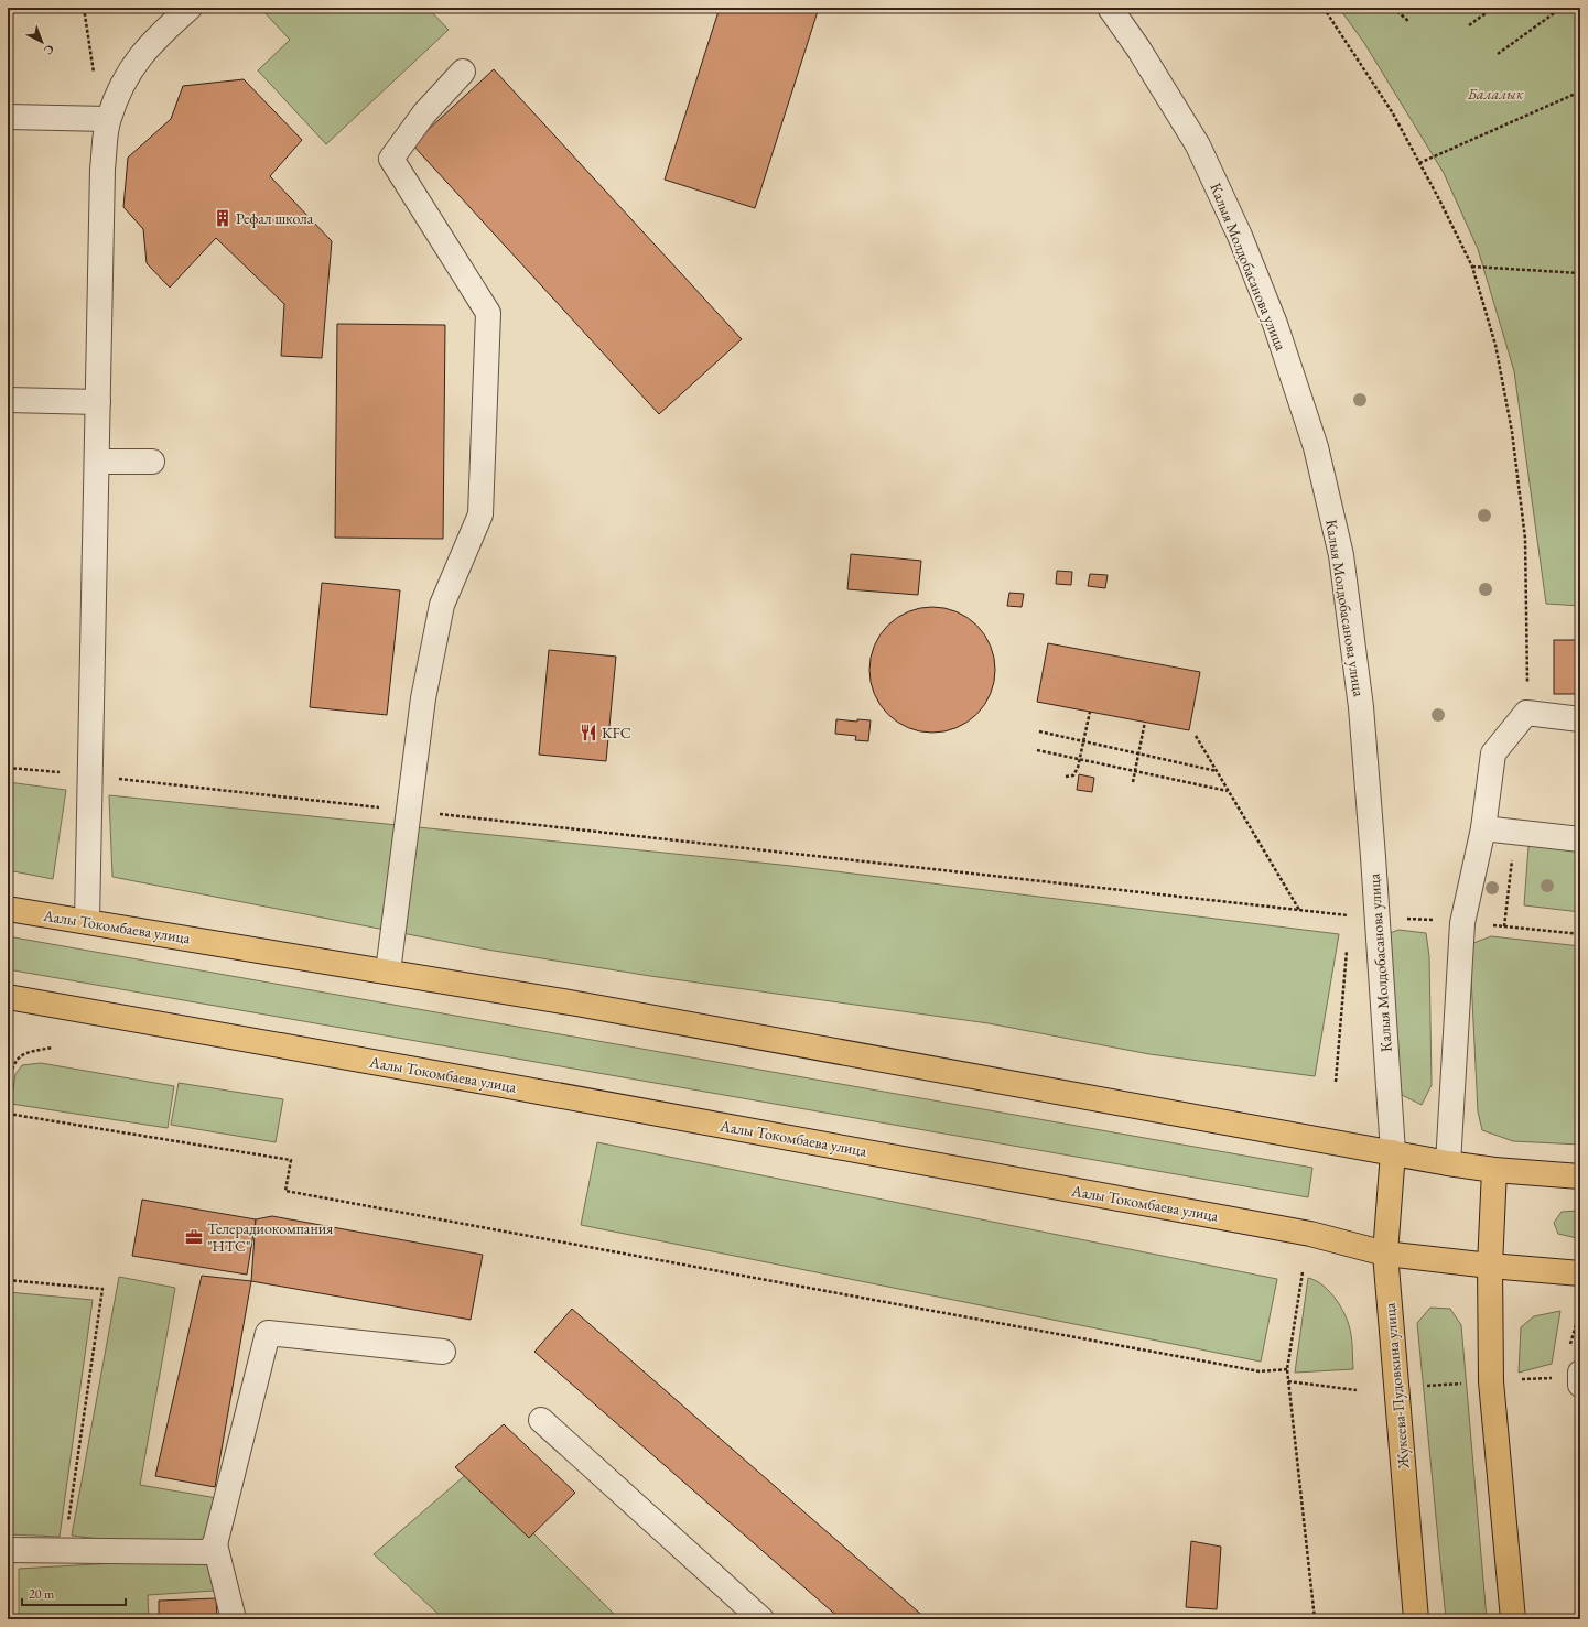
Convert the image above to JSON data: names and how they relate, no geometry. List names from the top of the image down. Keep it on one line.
{"streets":{"main road":["Аалы Токомбаева улица","Жукеева-Пудовкина улица"],"street":["Калыя Молдобасанова улица"]},"crossings":[["Калыя Молдобасанова улица","Аалы Токомбаева улица"],["Калыя Молдобасанова улица","Жукеева-Пудовкина улица"],["Аалы Токомбаева улица","Жукеева-Пудовкина улица"]],"parks":["Балалык"],"places":{"building":["Рефал школа"],"restaurant":["KFC"],"office":["Телерадиокомпания \"НТС\""]},"scale_bar":"20 m","north":"bottom right"}
